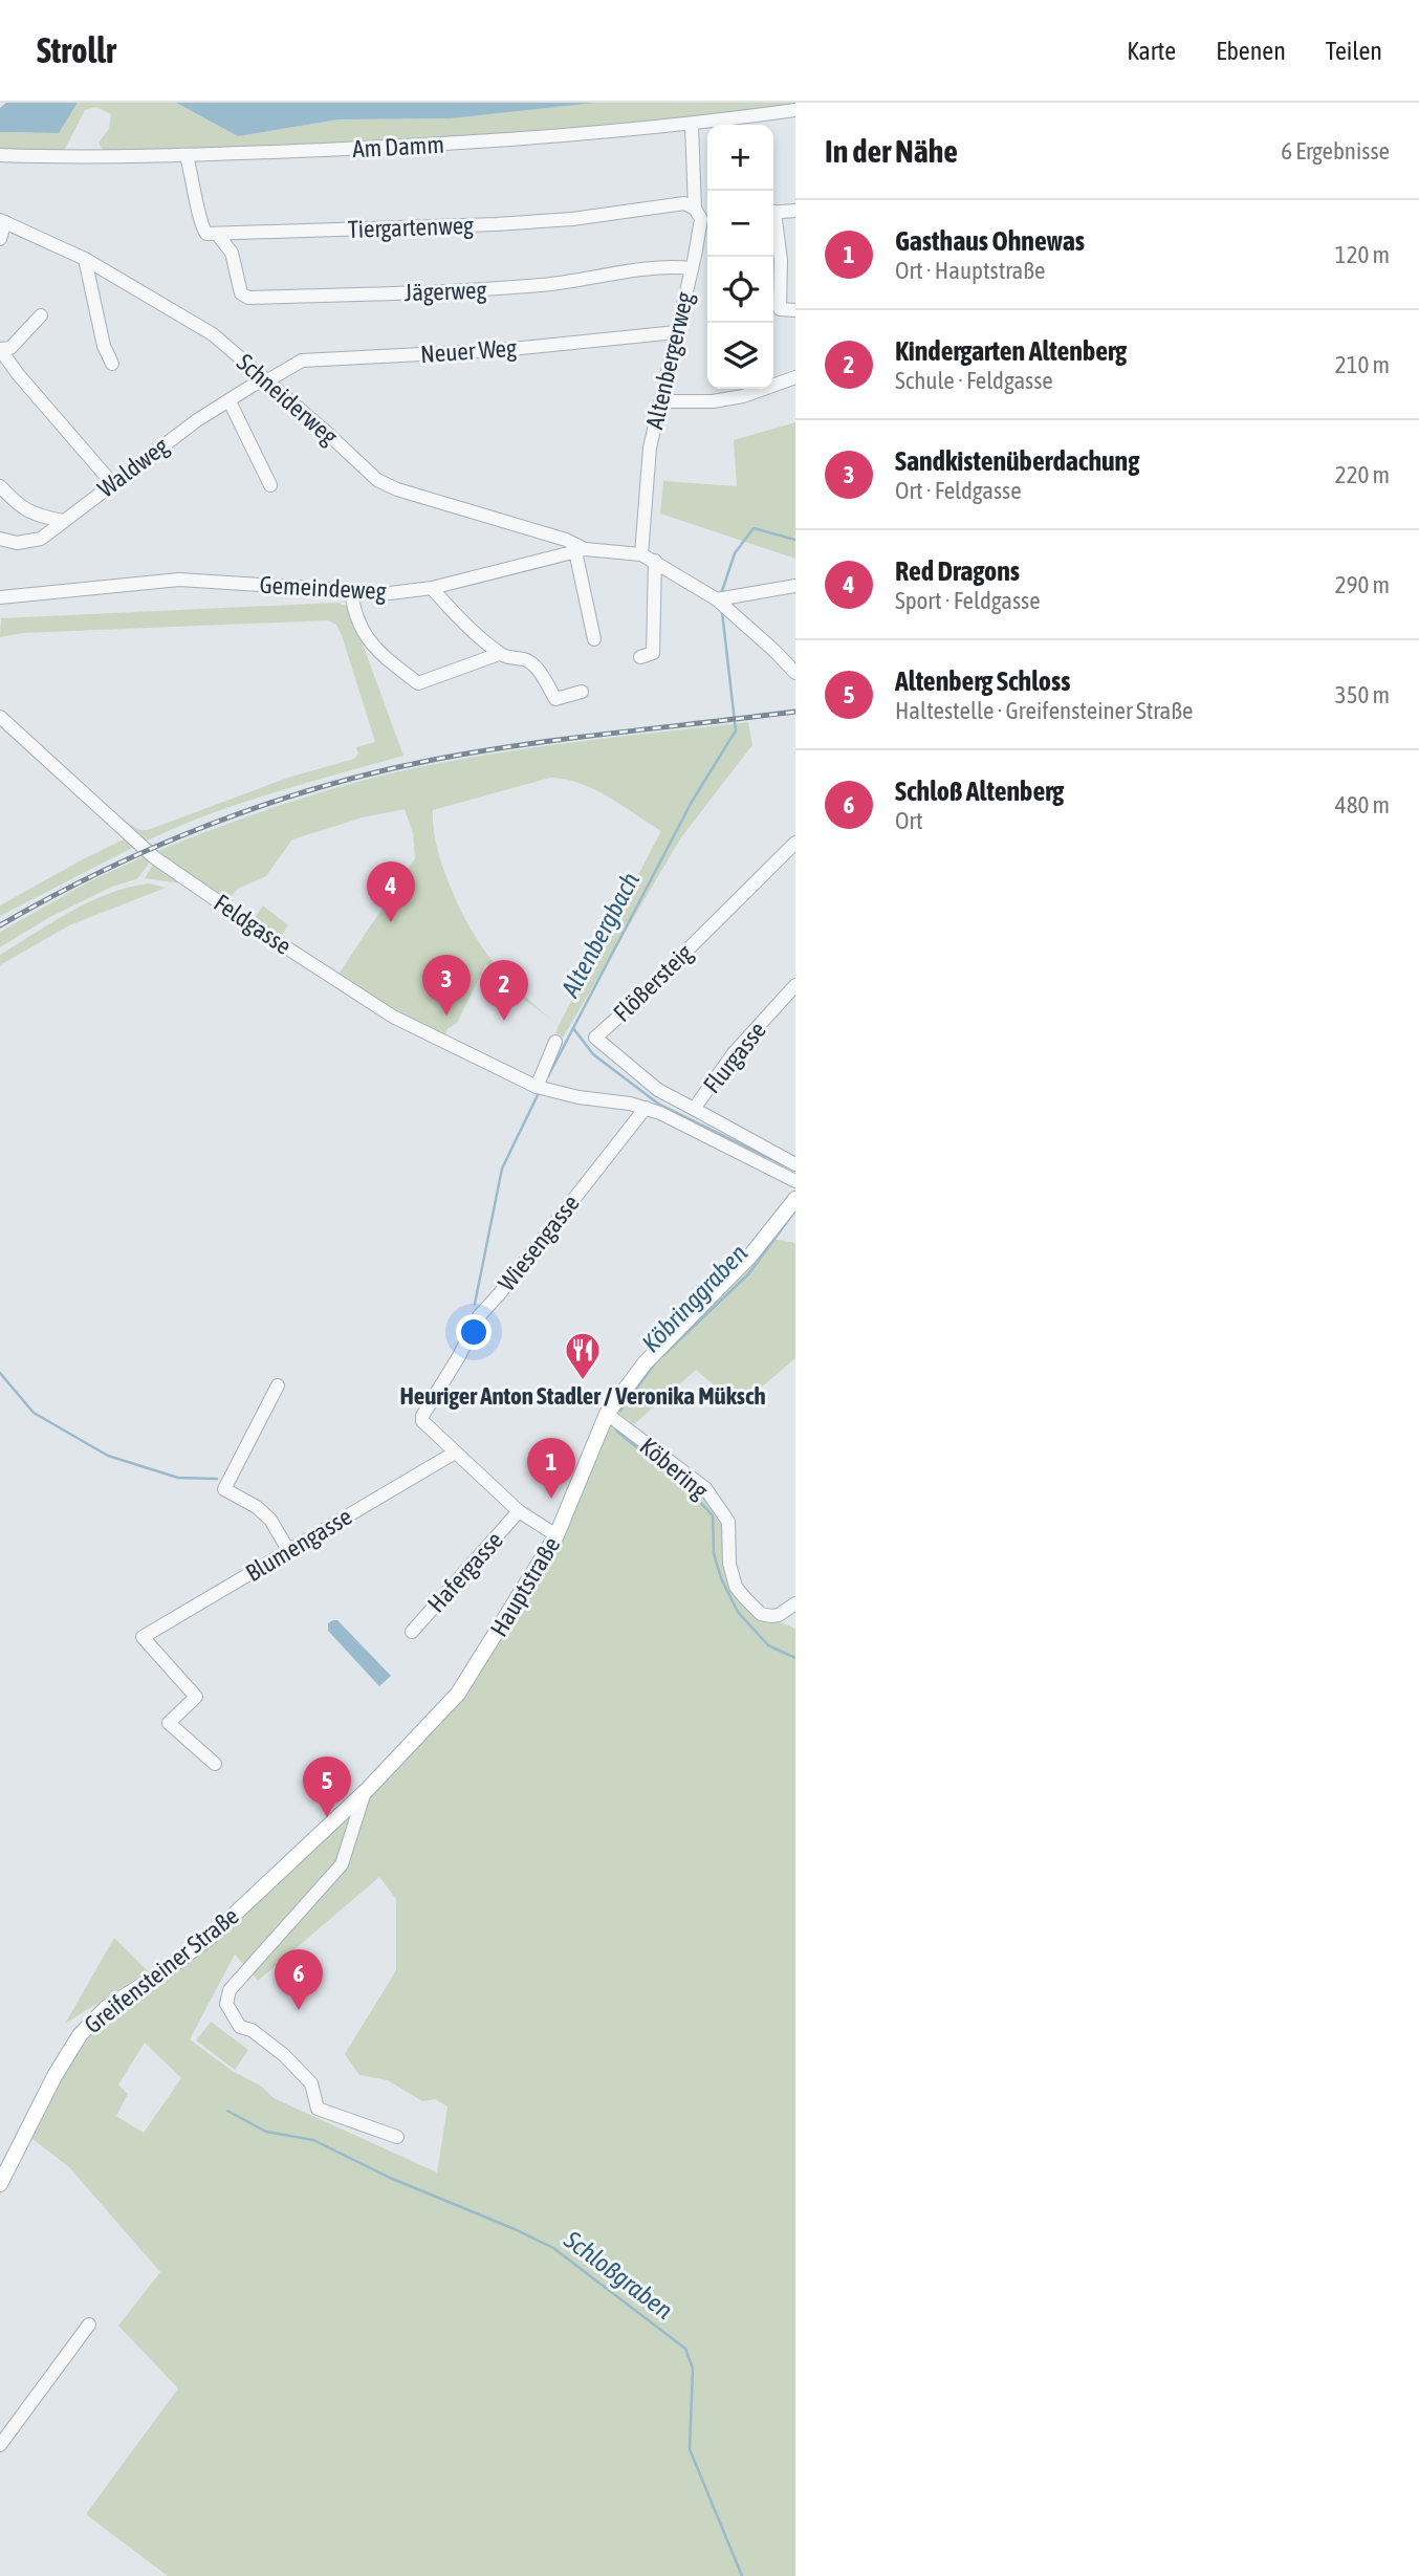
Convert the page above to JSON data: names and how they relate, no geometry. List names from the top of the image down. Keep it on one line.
{"streets":{"main road":["Hauptstraße","Greifensteiner Straße"],"street":["Am Damm","Tiergartenweg","Jägerweg","Neuer Weg","Altenbergerweg","Schneiderweg","Waldweg","Gemeindeweg","Feldgasse","Flößersteig","Flurgasse","Wiesengasse","Köbering","Blumengasse","Hafergasse"]},"crossings":[["Am Damm","Altenbergerweg"],["Tiergartenweg","Jägerweg"],["Tiergartenweg","Altenbergerweg"],["Jägerweg","Altenbergerweg"],["Neuer Weg","Altenbergerweg"],["Neuer Weg","Schneiderweg"],["Neuer Weg","Waldweg"],["Altenbergerweg","Gemeindeweg"],["Schneiderweg","Waldweg"],["Schneiderweg","Gemeindeweg"],["Feldgasse","Wiesengasse"],["Flößersteig","Flurgasse"],["Wiesengasse","Blumengasse"],["Wiesengasse","Hafergasse"],["Wiesengasse","Hauptstraße"],["Köbering","Hauptstraße"],["Hauptstraße","Greifensteiner Straße"]],"water":["Altenbergbach","Köbringgraben","Schloßgraben"],"places":{"restaurant":["Heuriger Anton Stadler / Veronika Müksch"]},"page":{"header":"Strollr","nav":["Karte","Ebenen","Teilen"],"heading":["In der Nähe","6 Ergebnisse"],"map_buttons":["+","−"],"list":[{"mark":"1","name":"Gasthaus Ohnewas","note":"Ort · Hauptstraße","value":"120 m"},{"mark":"2","name":"Kindergarten Altenberg","note":"Schule · Feldgasse","value":"210 m"},{"mark":"3","name":"Sandkistenüberdachung","note":"Ort · Feldgasse","value":"220 m"},{"mark":"4","name":"Red Dragons","note":"Sport · Feldgasse","value":"290 m"},{"mark":"5","name":"Altenberg Schloss","note":"Haltestelle · Greifensteiner Straße","value":"350 m"},{"mark":"6","name":"Schloß Altenberg","note":"Ort","value":"480 m"}],"pins":["4","3","2","1","5","6"]}}
